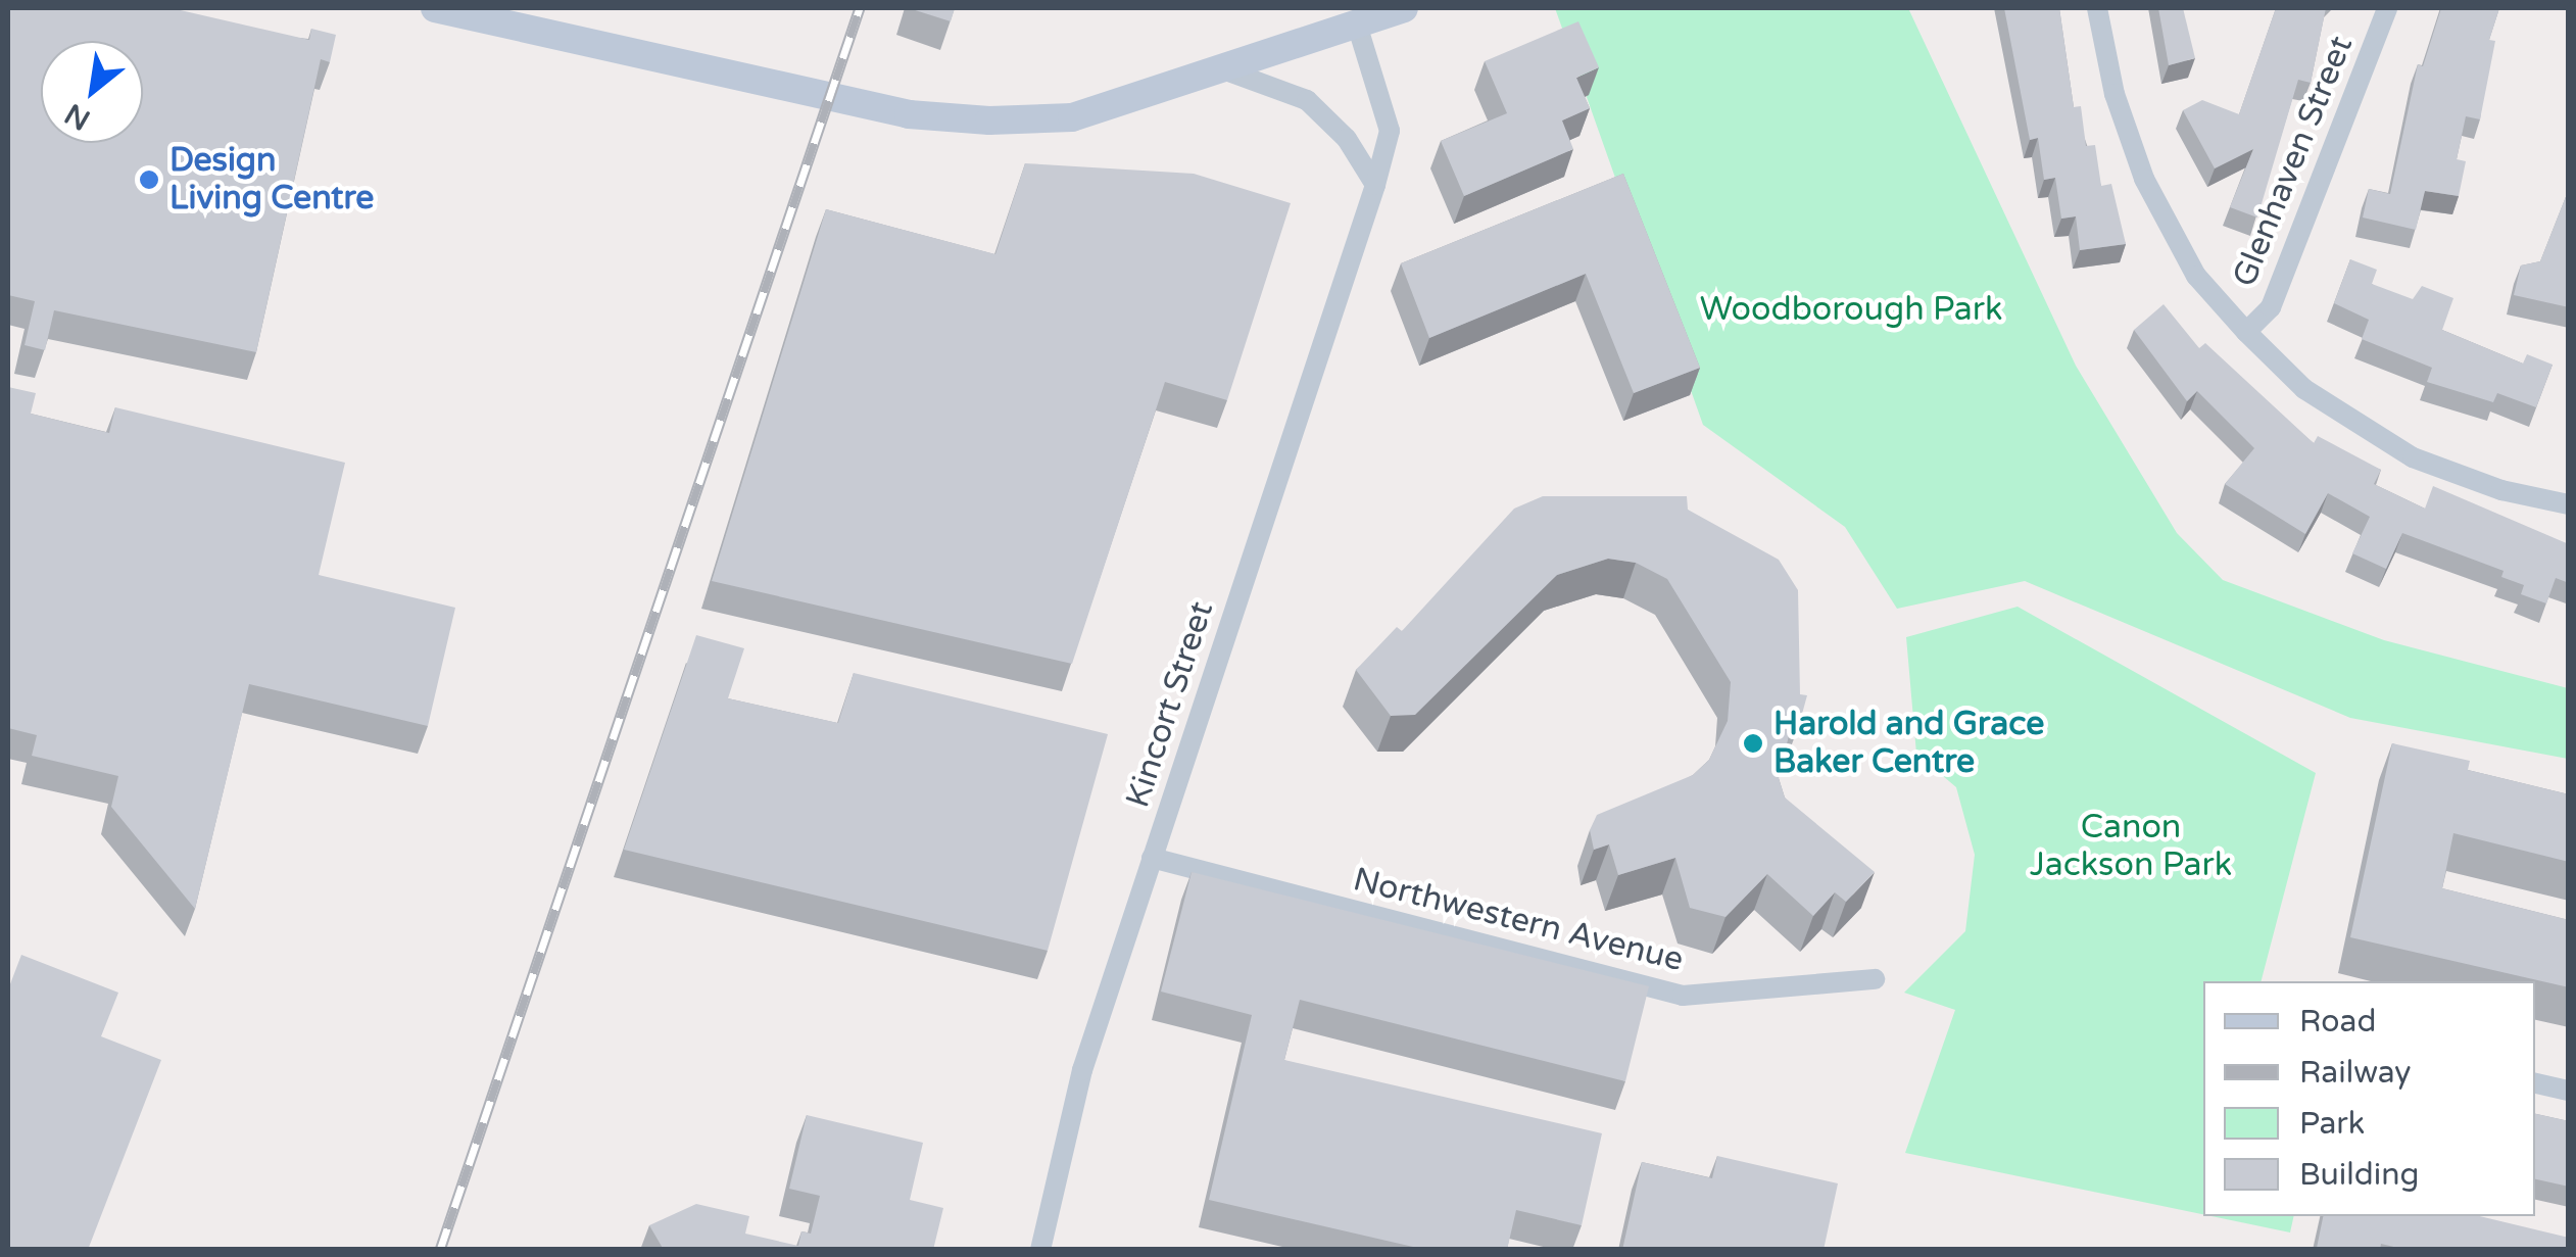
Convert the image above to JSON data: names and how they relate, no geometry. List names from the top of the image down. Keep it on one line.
{"streets":{"street":["Glenhaven Street","Kincort Street","Northwestern Avenue"]},"crossings":[["Kincort Street","Northwestern Avenue"]],"parks":["Woodborough Park","Canon Jackson Park"],"places":["Design Living Centre","Harold and Grace Baker Centre"],"legend":["Road","Railway","Park","Building"],"north":"bottom left"}
